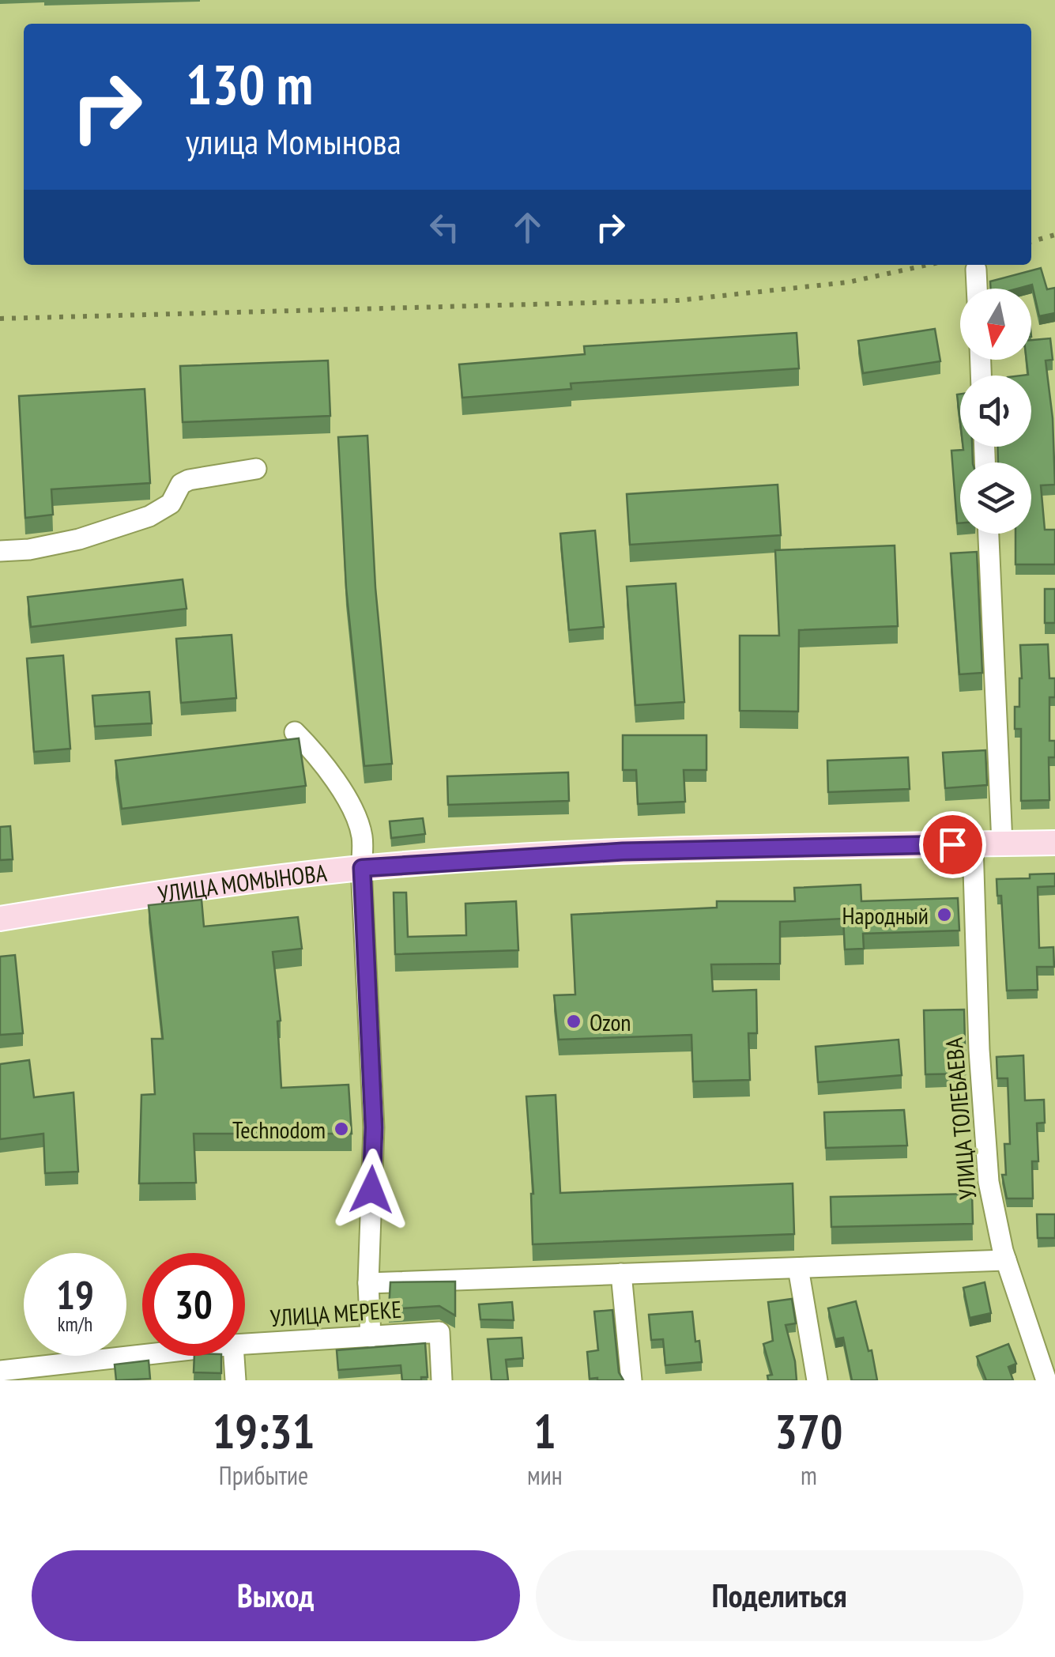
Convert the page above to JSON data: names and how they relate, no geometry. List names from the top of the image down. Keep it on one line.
{"streets":{"main road":["УЛИЦА МОМЫНОВА"],"street":["УЛИЦА ТОЛЕБАЕВА","УЛИЦА МЕРЕКЕ"]},"crossings":[["УЛИЦА МОМЫНОВА","УЛИЦА ТОЛЕБАЕВА"]],"places":["Народный","Ozon","Technodom"],"north":"bottom","page":{"turn":["130 m","улица Момынова"],"speed":"19 km/h","limit":"30","eta":["19:31","Прибытие","1","мин","370","m"],"buttons":["Выход","Поделиться"]}}
